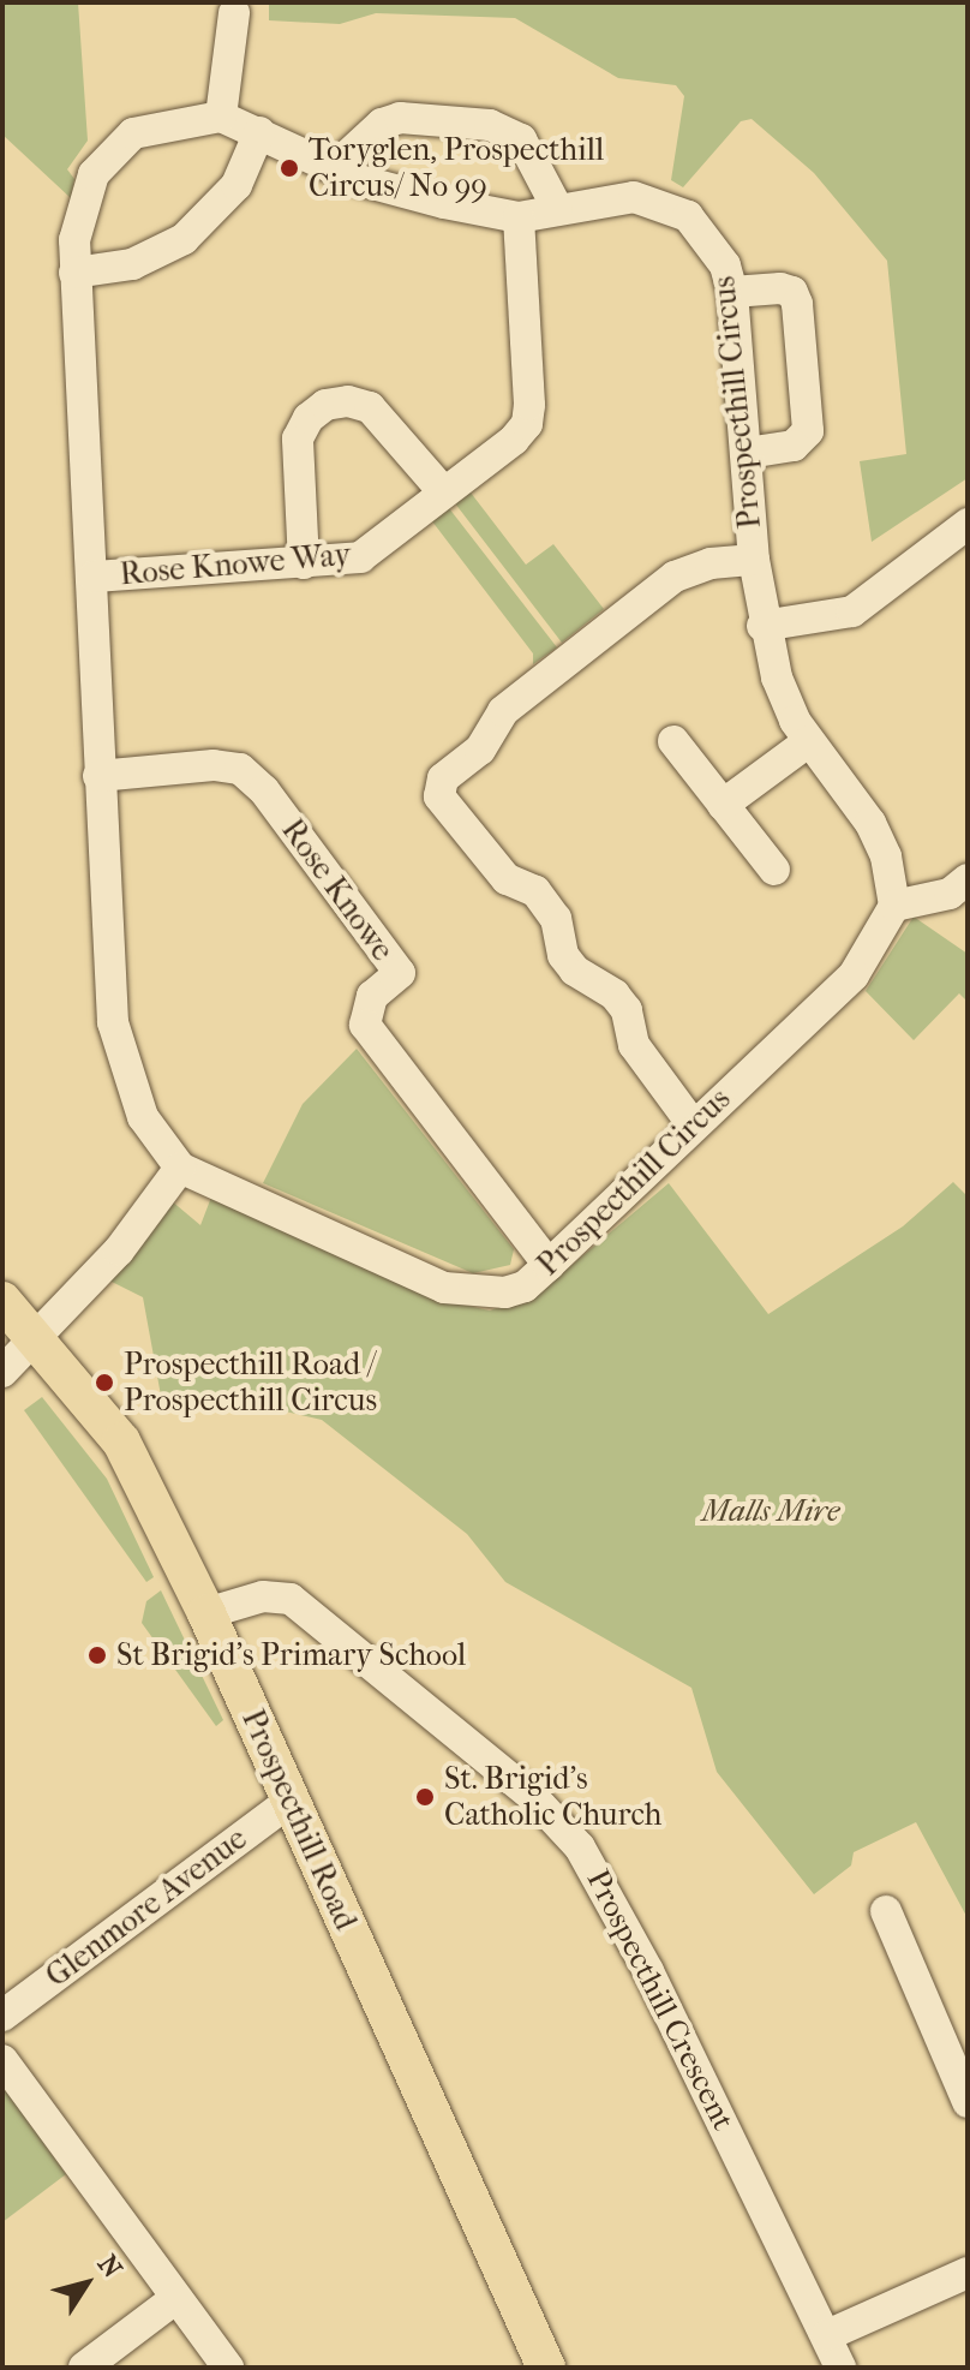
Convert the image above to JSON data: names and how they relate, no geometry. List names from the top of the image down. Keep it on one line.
{"streets":{"main road":["Prospecthill Road"],"street":["Prospecthill Circus","Rose Knowe Way","Rose Knowe","Glenmore Avenue","Prospecthill Crescent"]},"crossings":[["Prospecthill Circus","Rose Knowe Way"],["Prospecthill Circus","Rose Knowe"],["Prospecthill Road","Glenmore Avenue"],["Prospecthill Road","Prospecthill Crescent"]],"parks":["Malls Mire"],"places":["Toryglen, Prospecthill Circus/ No 99","Prospecthill Road / Prospecthill Circus","St Brigid's Primary School","St. Brigid's Catholic Church"],"north":"top right"}
